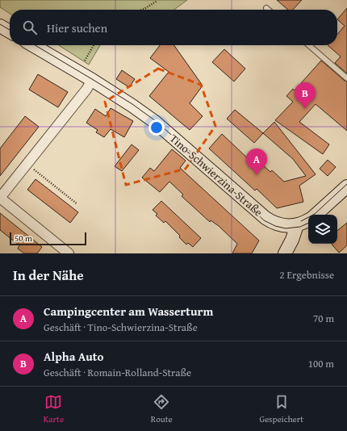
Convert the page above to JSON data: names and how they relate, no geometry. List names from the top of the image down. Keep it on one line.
{"streets":{"main road":["Tino-Schwierzina-Straße"]},"scale_bar":"50 m","page":{"search":"Hier suchen","pins":["B","A"],"scale":"50 m","heading":["In der Nähe","2 Ergebnisse"],"list":[{"mark":"A","name":"Campingcenter am Wasserturm","note":"Geschäft · Tino-Schwierzina-Straße","value":"70 m"},{"mark":"B","name":"Alpha Auto","note":"Geschäft · Romain-Rolland-Straße","value":"100 m"}],"nav":["Karte","Route","Gespeichert"]}}
